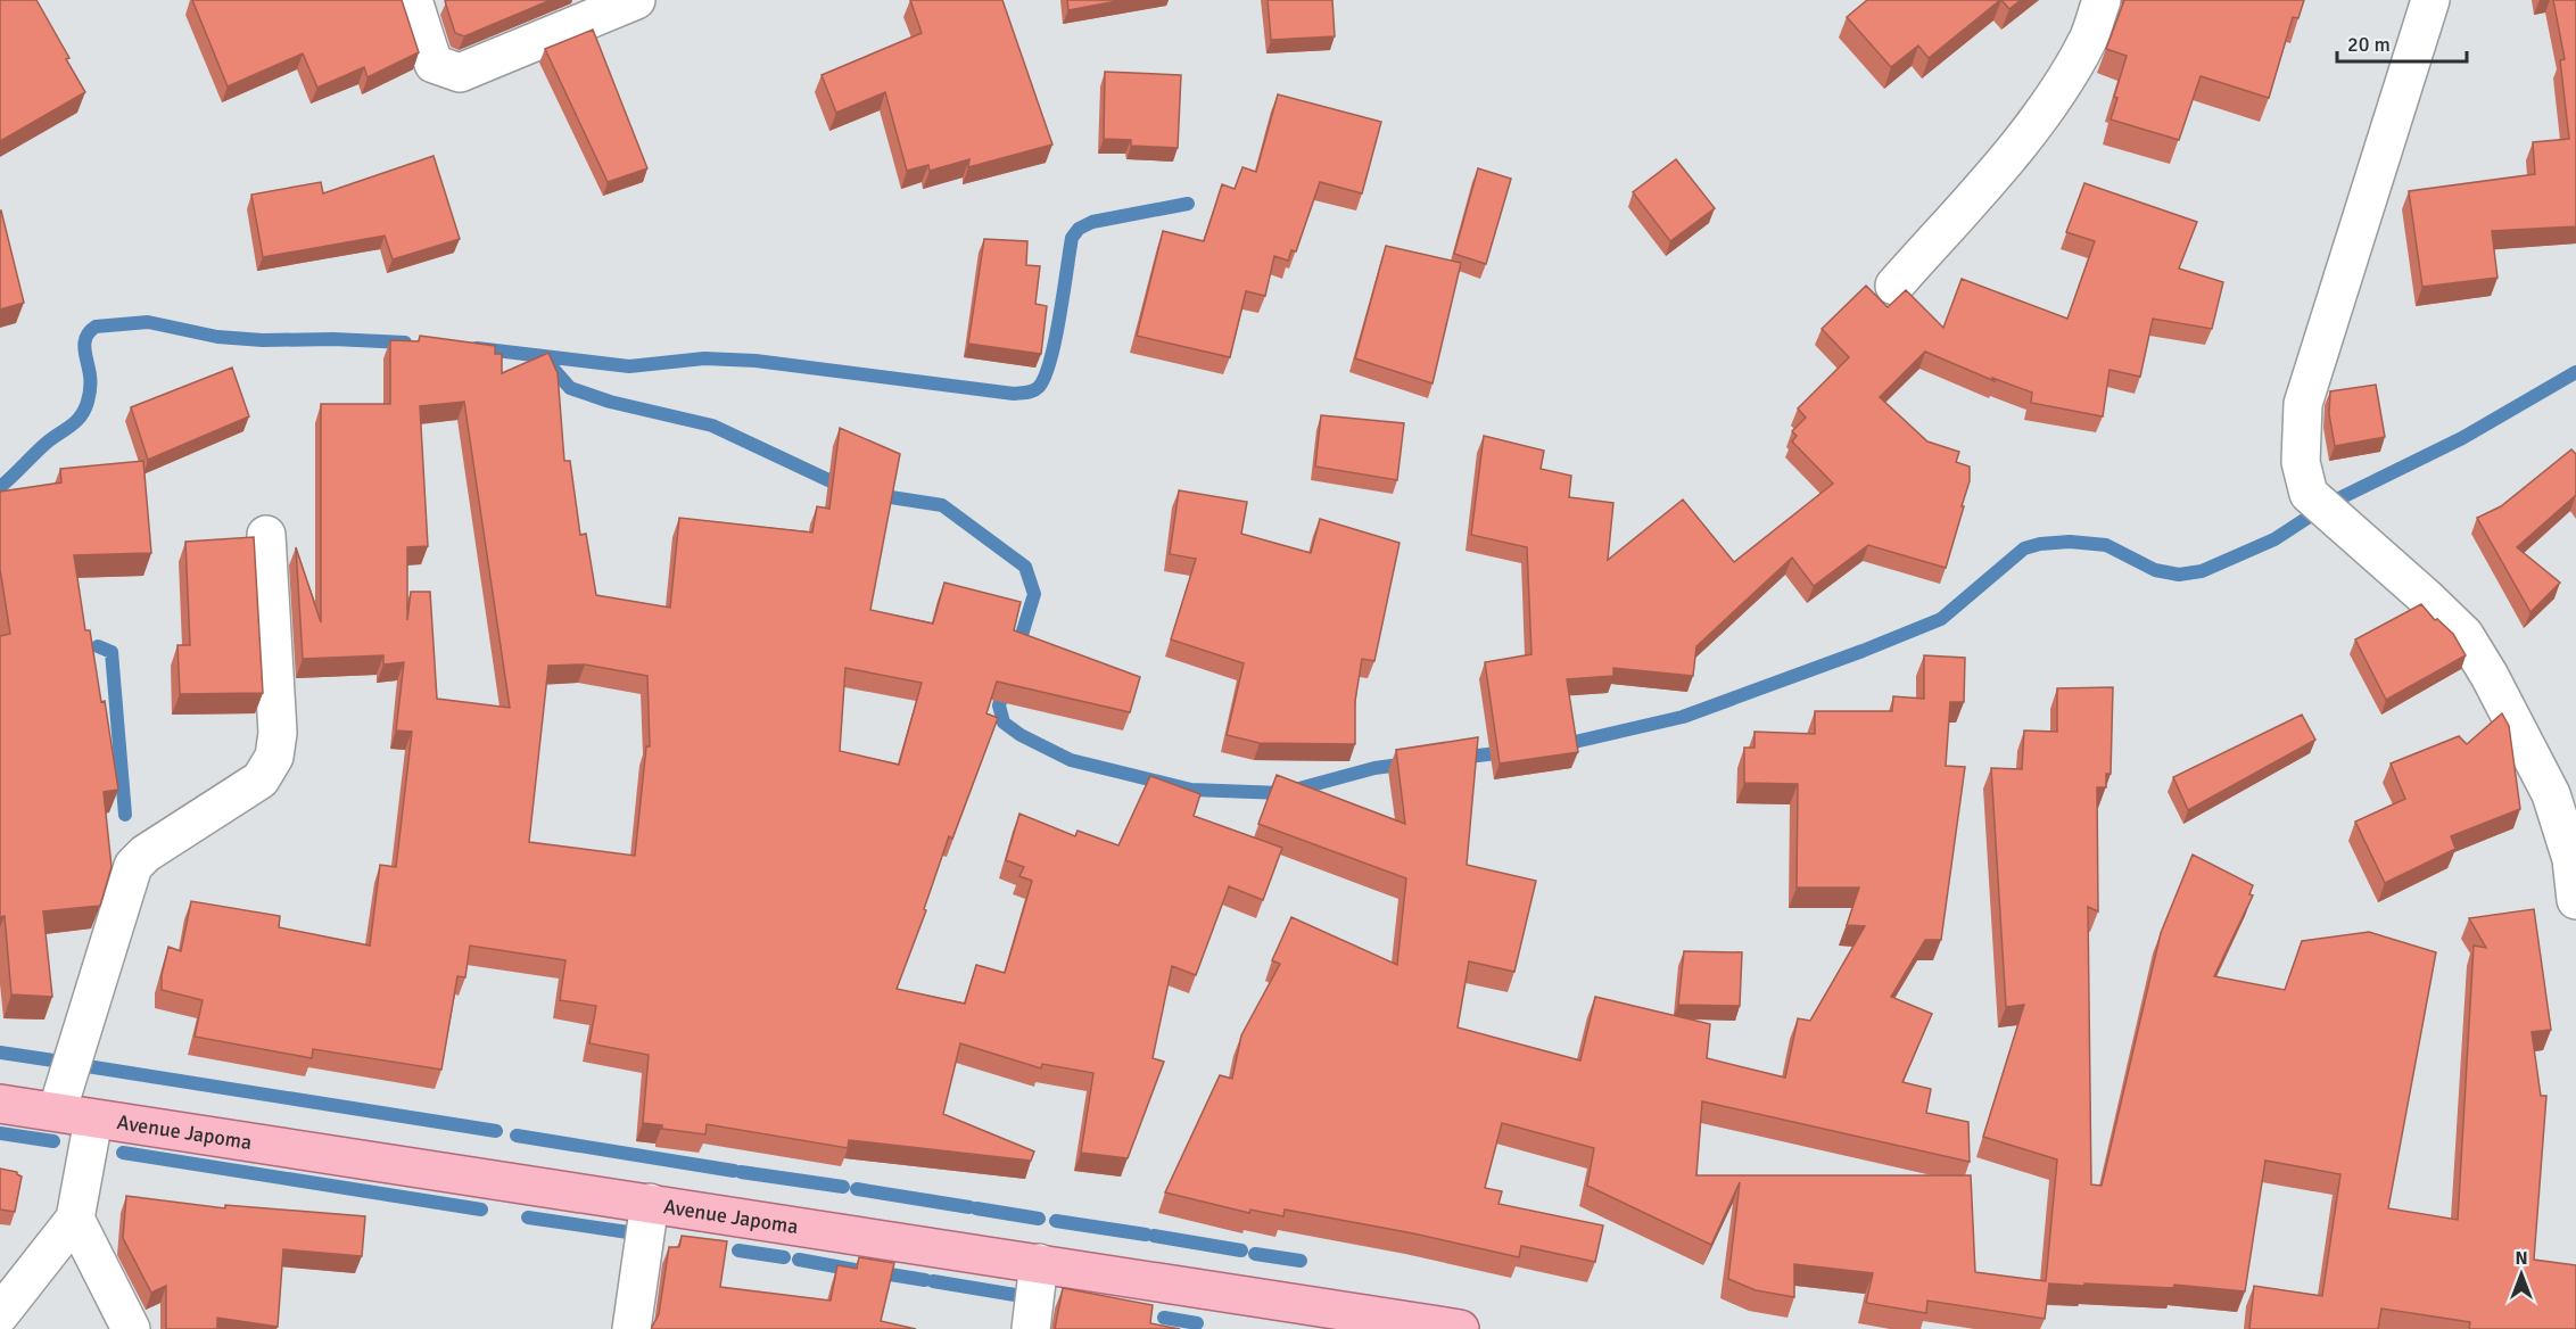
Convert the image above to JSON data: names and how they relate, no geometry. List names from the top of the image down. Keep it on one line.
{"streets":{"main road":["Avenue Japoma"]},"scale_bar":"20 m","north":"top"}
